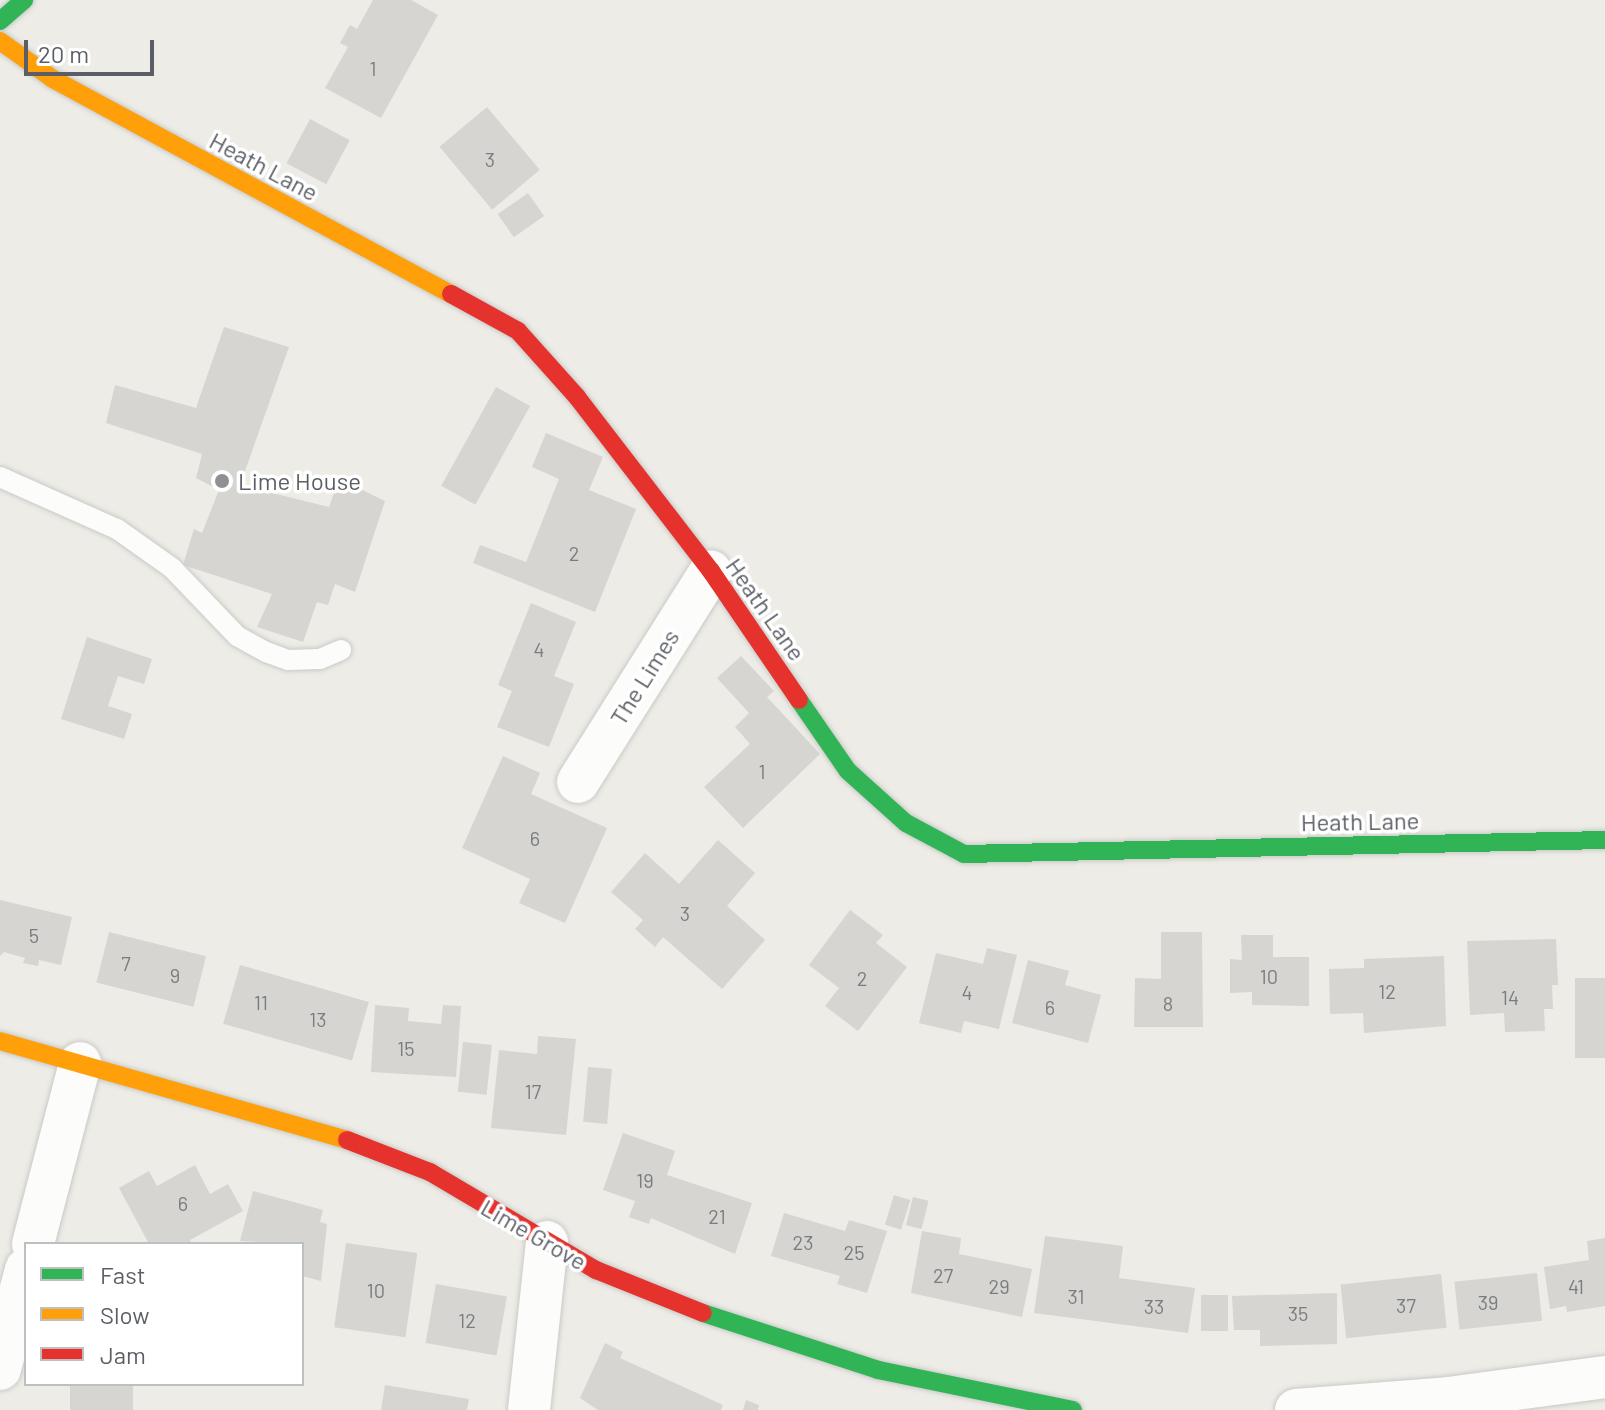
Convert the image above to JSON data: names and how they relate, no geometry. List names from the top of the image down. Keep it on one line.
{"streets":{"street":["Heath Lane","The Limes","Lime Grove"]},"crossings":[["Heath Lane","The Limes"]],"places":["Lime House"],"house_numbers":["1","3","2","4","1","6","3","5","7","9","10","2","12","4","14","11","8","6","13","15","17","19","6","21","23","25","27","29","41","10","31","39","37","33","35","12"],"legend":["Fast","Slow","Jam"],"scale_bar":"20 m"}
